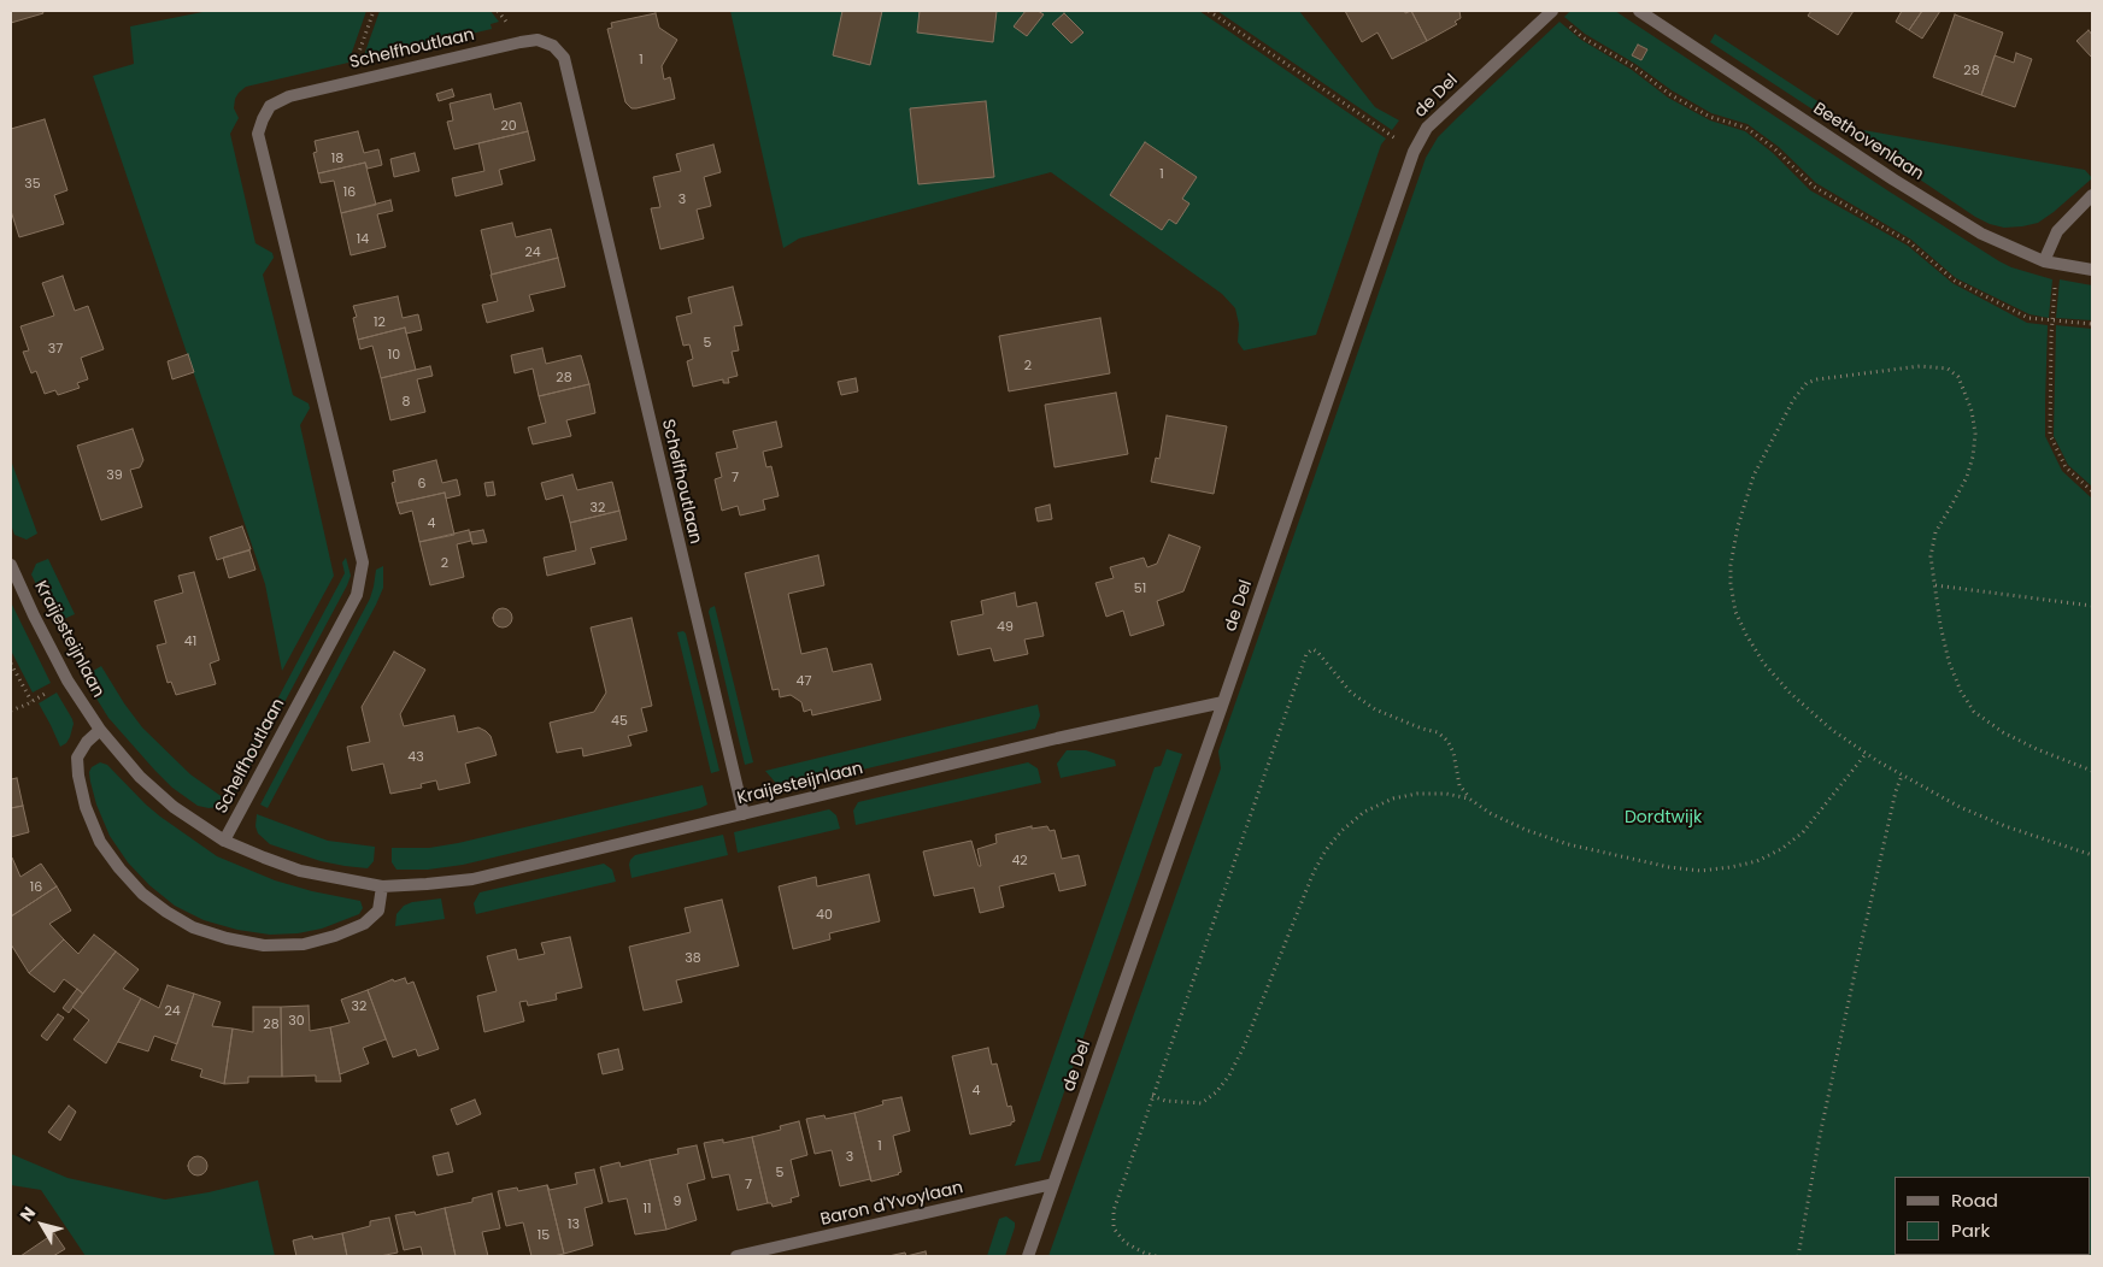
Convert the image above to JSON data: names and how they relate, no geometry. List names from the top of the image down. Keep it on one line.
{"streets":{"street":["Schelfhoutlaan","de Del","Beethovenlaan","Kraijesteijnlaan","Baron d'Yvoylaan"]},"crossings":[["Schelfhoutlaan","Kraijesteijnlaan"],["de Del","Kraijesteijnlaan"],["de Del","Baron d'Yvoylaan"]],"parks":["Dordtwijk"],"house_numbers":["1","28","20","18","1","35","16","3","14","24","12","5","37","10","2","28","8","39","7","6","32","4","2","51","49","41","47","45","43","42","16","40","38","32","24","30","28","4","1","3","5","7","9","11","13","15"],"legend":["Road","Park"],"north":"top left"}
